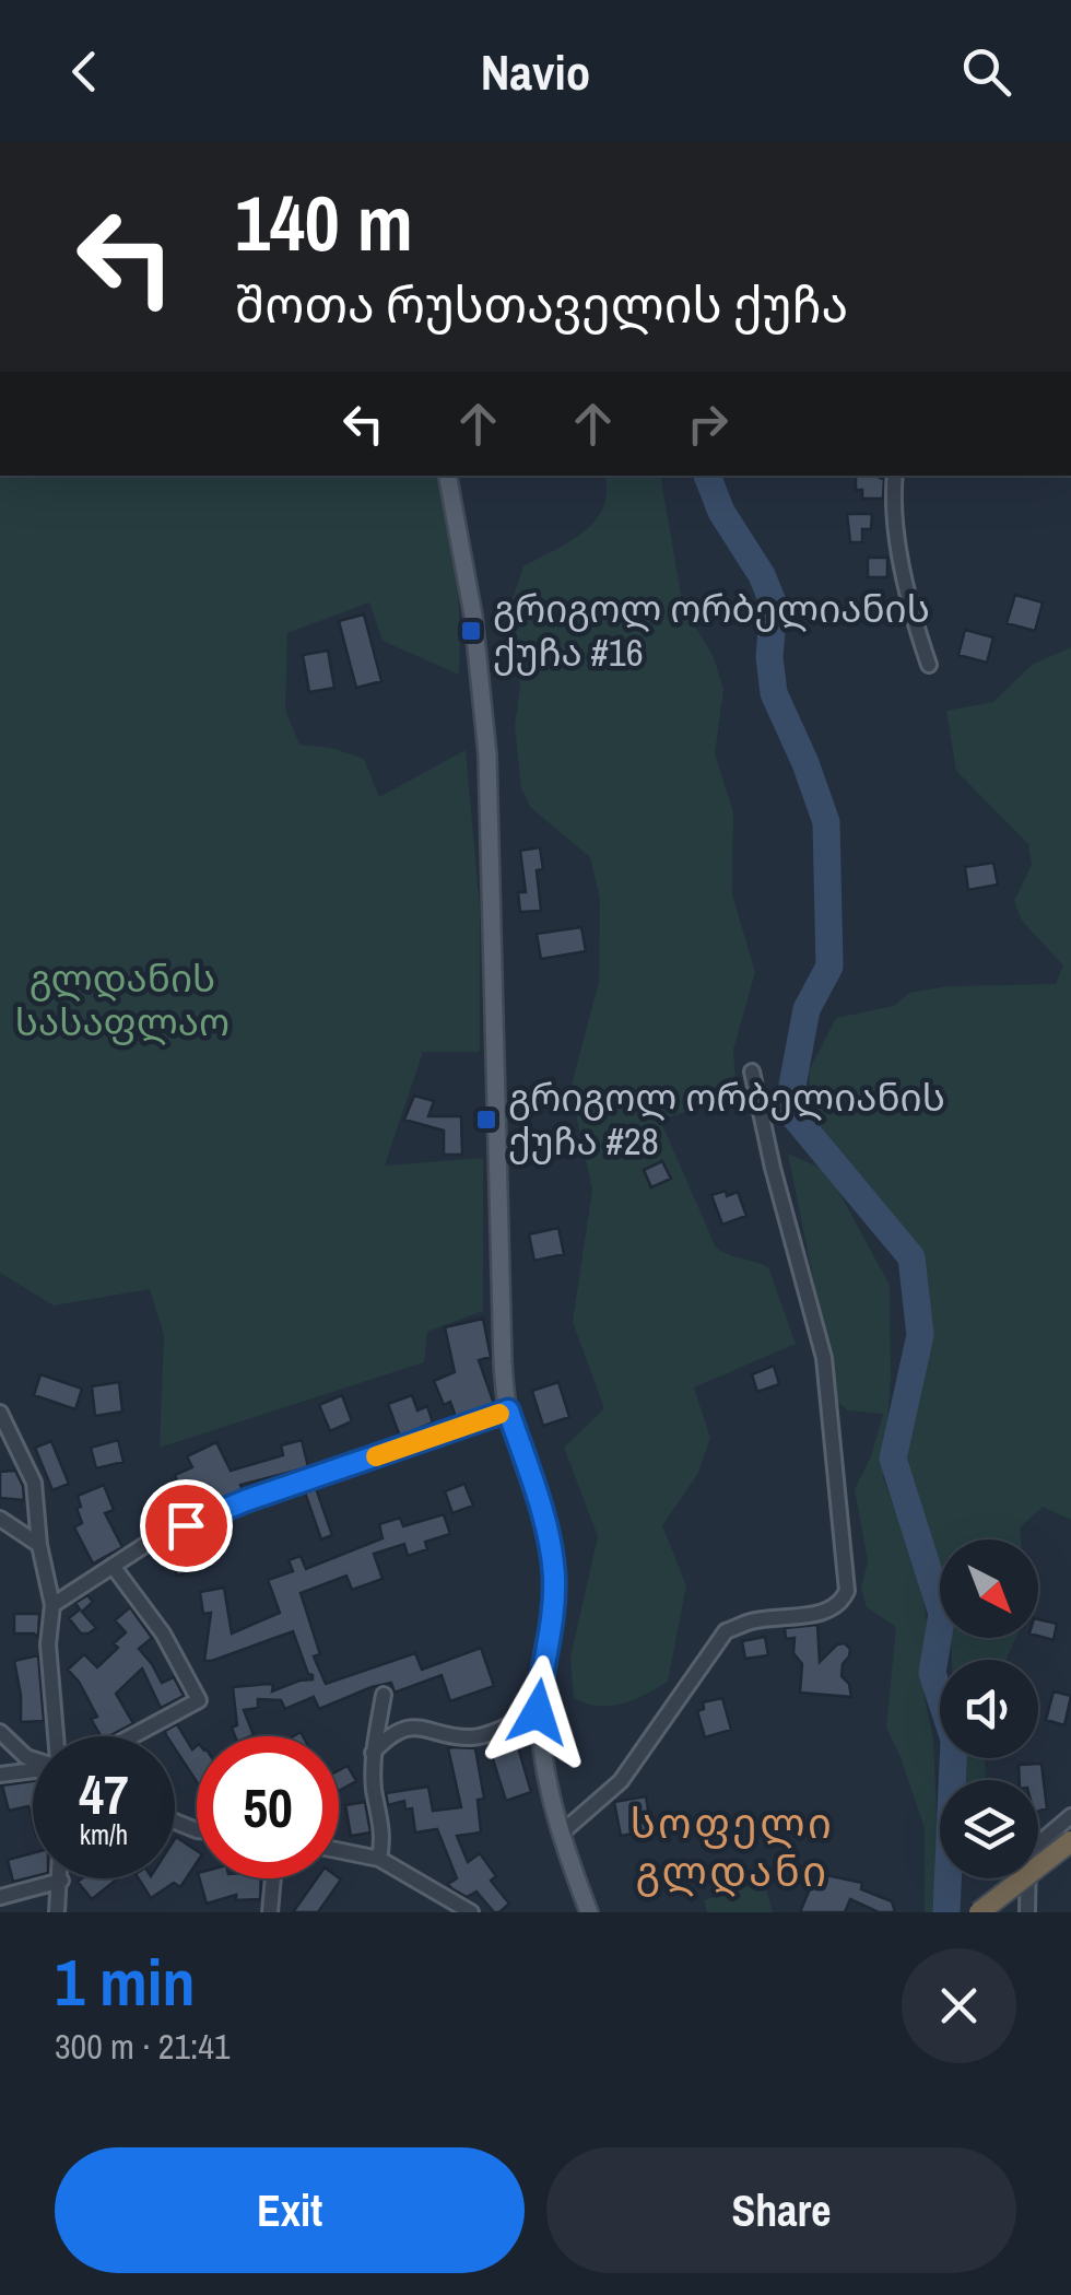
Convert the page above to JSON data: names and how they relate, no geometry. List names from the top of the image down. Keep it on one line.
{"districts":["სოფელი გლდანი"],"parks":["გლდანის სასაფლაო"],"places":{"transit":["გრიგოლ ორბელიანის ქუჩა #16","გრიგოლ ორბელიანის ქუჩა #28"]},"north":"bottom right","page":{"header":"Navio","turn":["140 m","შოთა რუსთაველის ქუჩა"],"speed":"47 km/h","limit":"50","heading":["1 min","300 m · 21:41"],"buttons":["Exit","Share"]}}
